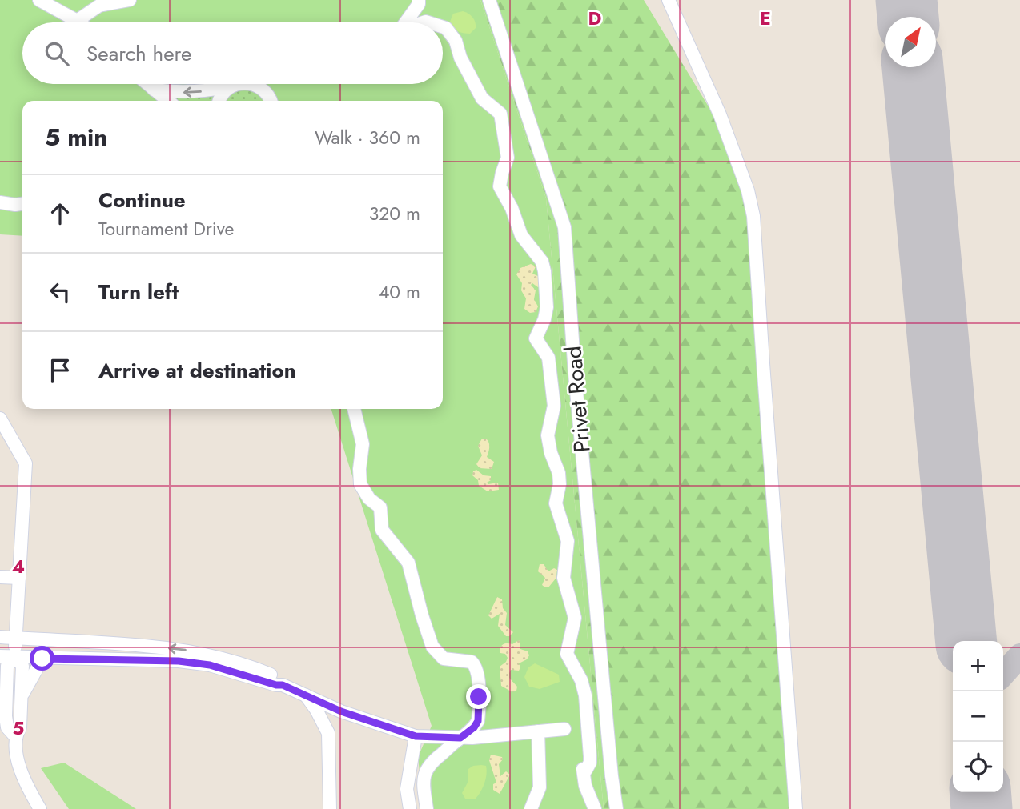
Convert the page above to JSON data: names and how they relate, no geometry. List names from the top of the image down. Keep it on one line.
{"streets":{"street":["Privet Road"]},"north":"top right","page":{"search":"Search here","heading":["5 min","Walk · 360 m"],"list":[["Continue","Tournament Drive","320 m"],["Turn left","40 m"],"Arrive at destination"],"map_buttons":["+","−"]},"grid":{"columns":["D","E"],"rows":["4","5"]}}
